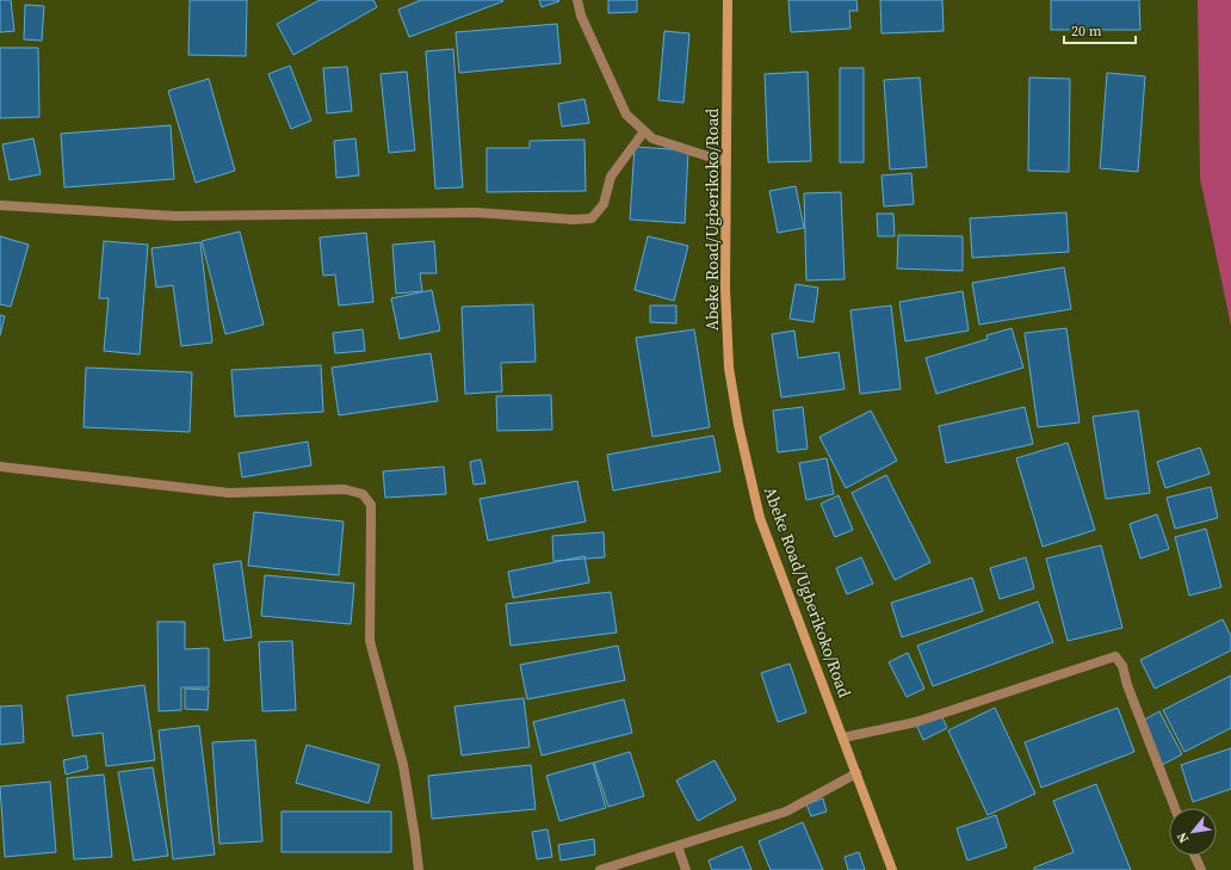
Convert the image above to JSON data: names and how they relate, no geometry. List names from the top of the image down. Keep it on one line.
{"streets":{"street":["Abeke Road/Ugberikoko/Road"]},"scale_bar":"20 m","north":"bottom left"}
